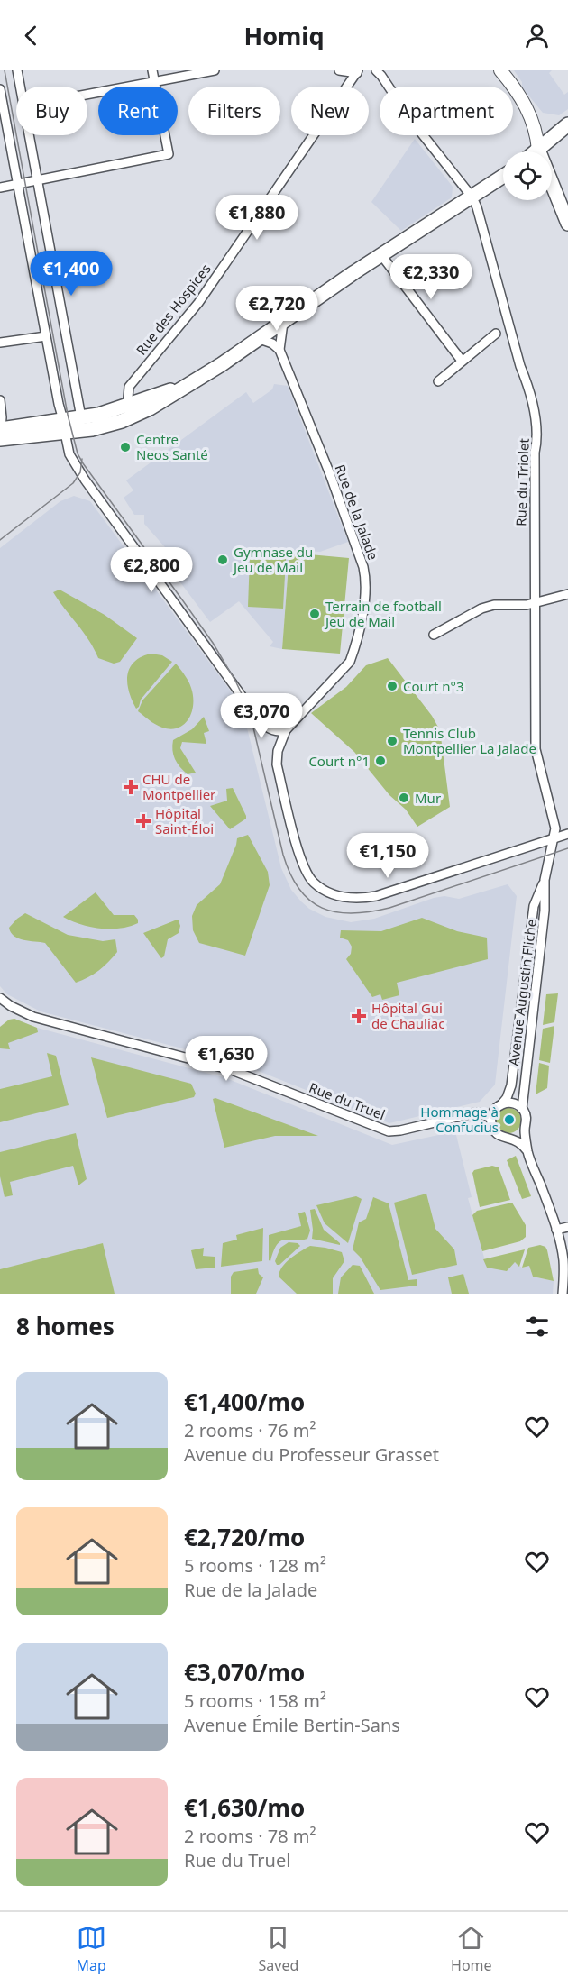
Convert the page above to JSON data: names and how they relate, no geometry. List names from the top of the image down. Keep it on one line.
{"streets":{"street":["Rue des Hospices","Rue du Triolet","Rue de la Jalade","Avenue Augustin Fliche","Rue du Truel"]},"crossings":[["Rue du Triolet","Avenue Augustin Fliche"],["Avenue Augustin Fliche","Rue du Truel"]],"places":{"other":["Centre Neos Santé","Gymnase du Jeu de Mail","Terrain de football Jeu de Mail","Court n°3","Tennis Club Montpellier La Jalade","Court n°1","Mur","Hommage à Confucius"],"health":["CHU de Montpellier","Hôpital Saint-Éloi","Hôpital Gui de Chauliac"]},"page":{"header":"Homiq","chip":["Buy","Rent","Filters","New","Apartment"],"price":["€1,880","€1,400","€2,330","€2,720","€2,800","€3,070","€1,150","€1,630"],"heading":"8 homes","list":[{"name":"€1,400/mo","note":"2 rooms · 76 m² · Avenue du Professeur Grasset"},{"name":"€2,720/mo","note":"5 rooms · 128 m² · Rue de la Jalade"},{"name":"€3,070/mo","note":"5 rooms · 158 m² · Avenue Émile Bertin-Sans"},{"name":"€1,630/mo","note":"2 rooms · 78 m² · Rue du Truel"}],"tabs":["Map","Saved","Home"]}}
